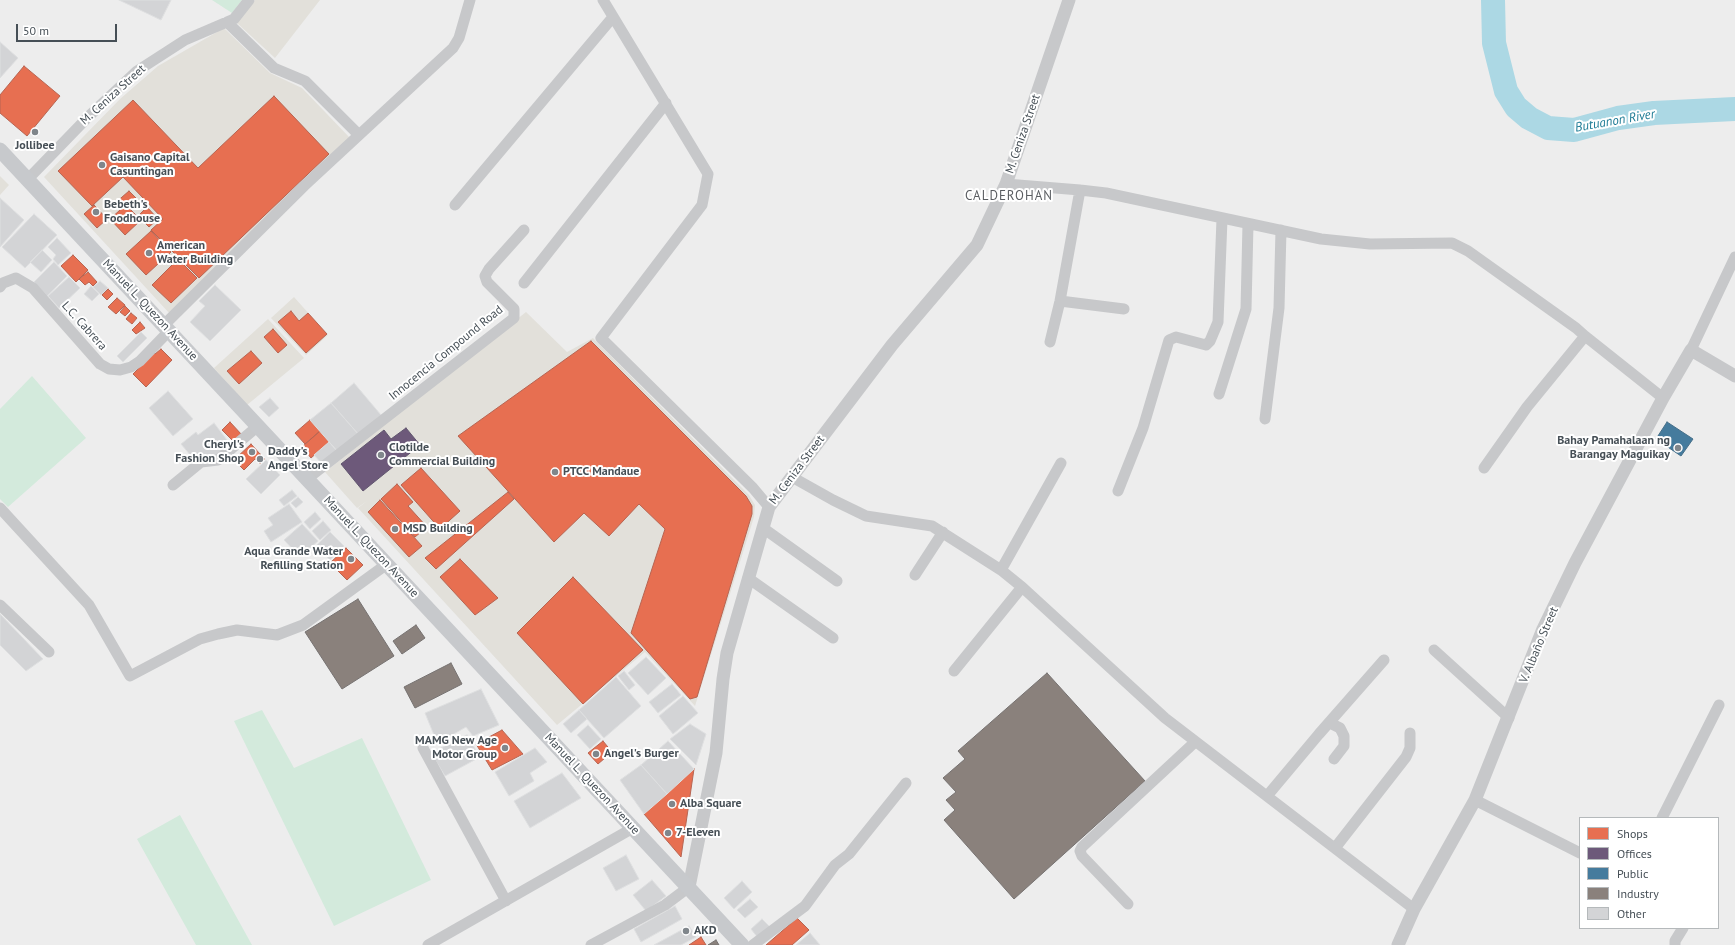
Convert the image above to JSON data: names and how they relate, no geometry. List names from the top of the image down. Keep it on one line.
{"streets":{"main road":["Manuel L. Quezon Avenue"],"street":["M. Ceniza Street","L.C. Cabrera","Innocencia Compound Road","V. Albaño Street"]},"crossings":[["M. Ceniza Street","Manuel L. Quezon Avenue"],["Manuel L. Quezon Avenue","L.C. Cabrera"],["Manuel L. Quezon Avenue","Innocencia Compound Road"]],"districts":["CALDEROHAN"],"water":["Butuanon River"],"places":["Jollibee","Gaisano Capital Casuntingan","Bebeth's Foodhouse","American Water Building","Bahay Pamahalaan ng Barangay Maguikay","Cheryl's Fashion Shop","Clotilde Commercial Building","Daddy's Angel Store","PTCC Mandaue","MSD Building","Aqua Grande Water Refilling Station","MAMG New Age Motor Group","Angel's Burger","Alba Square","7-Eleven","AKD"],"legend":["Shops","Offices","Public","Industry","Other"],"scale_bar":"50 m"}
